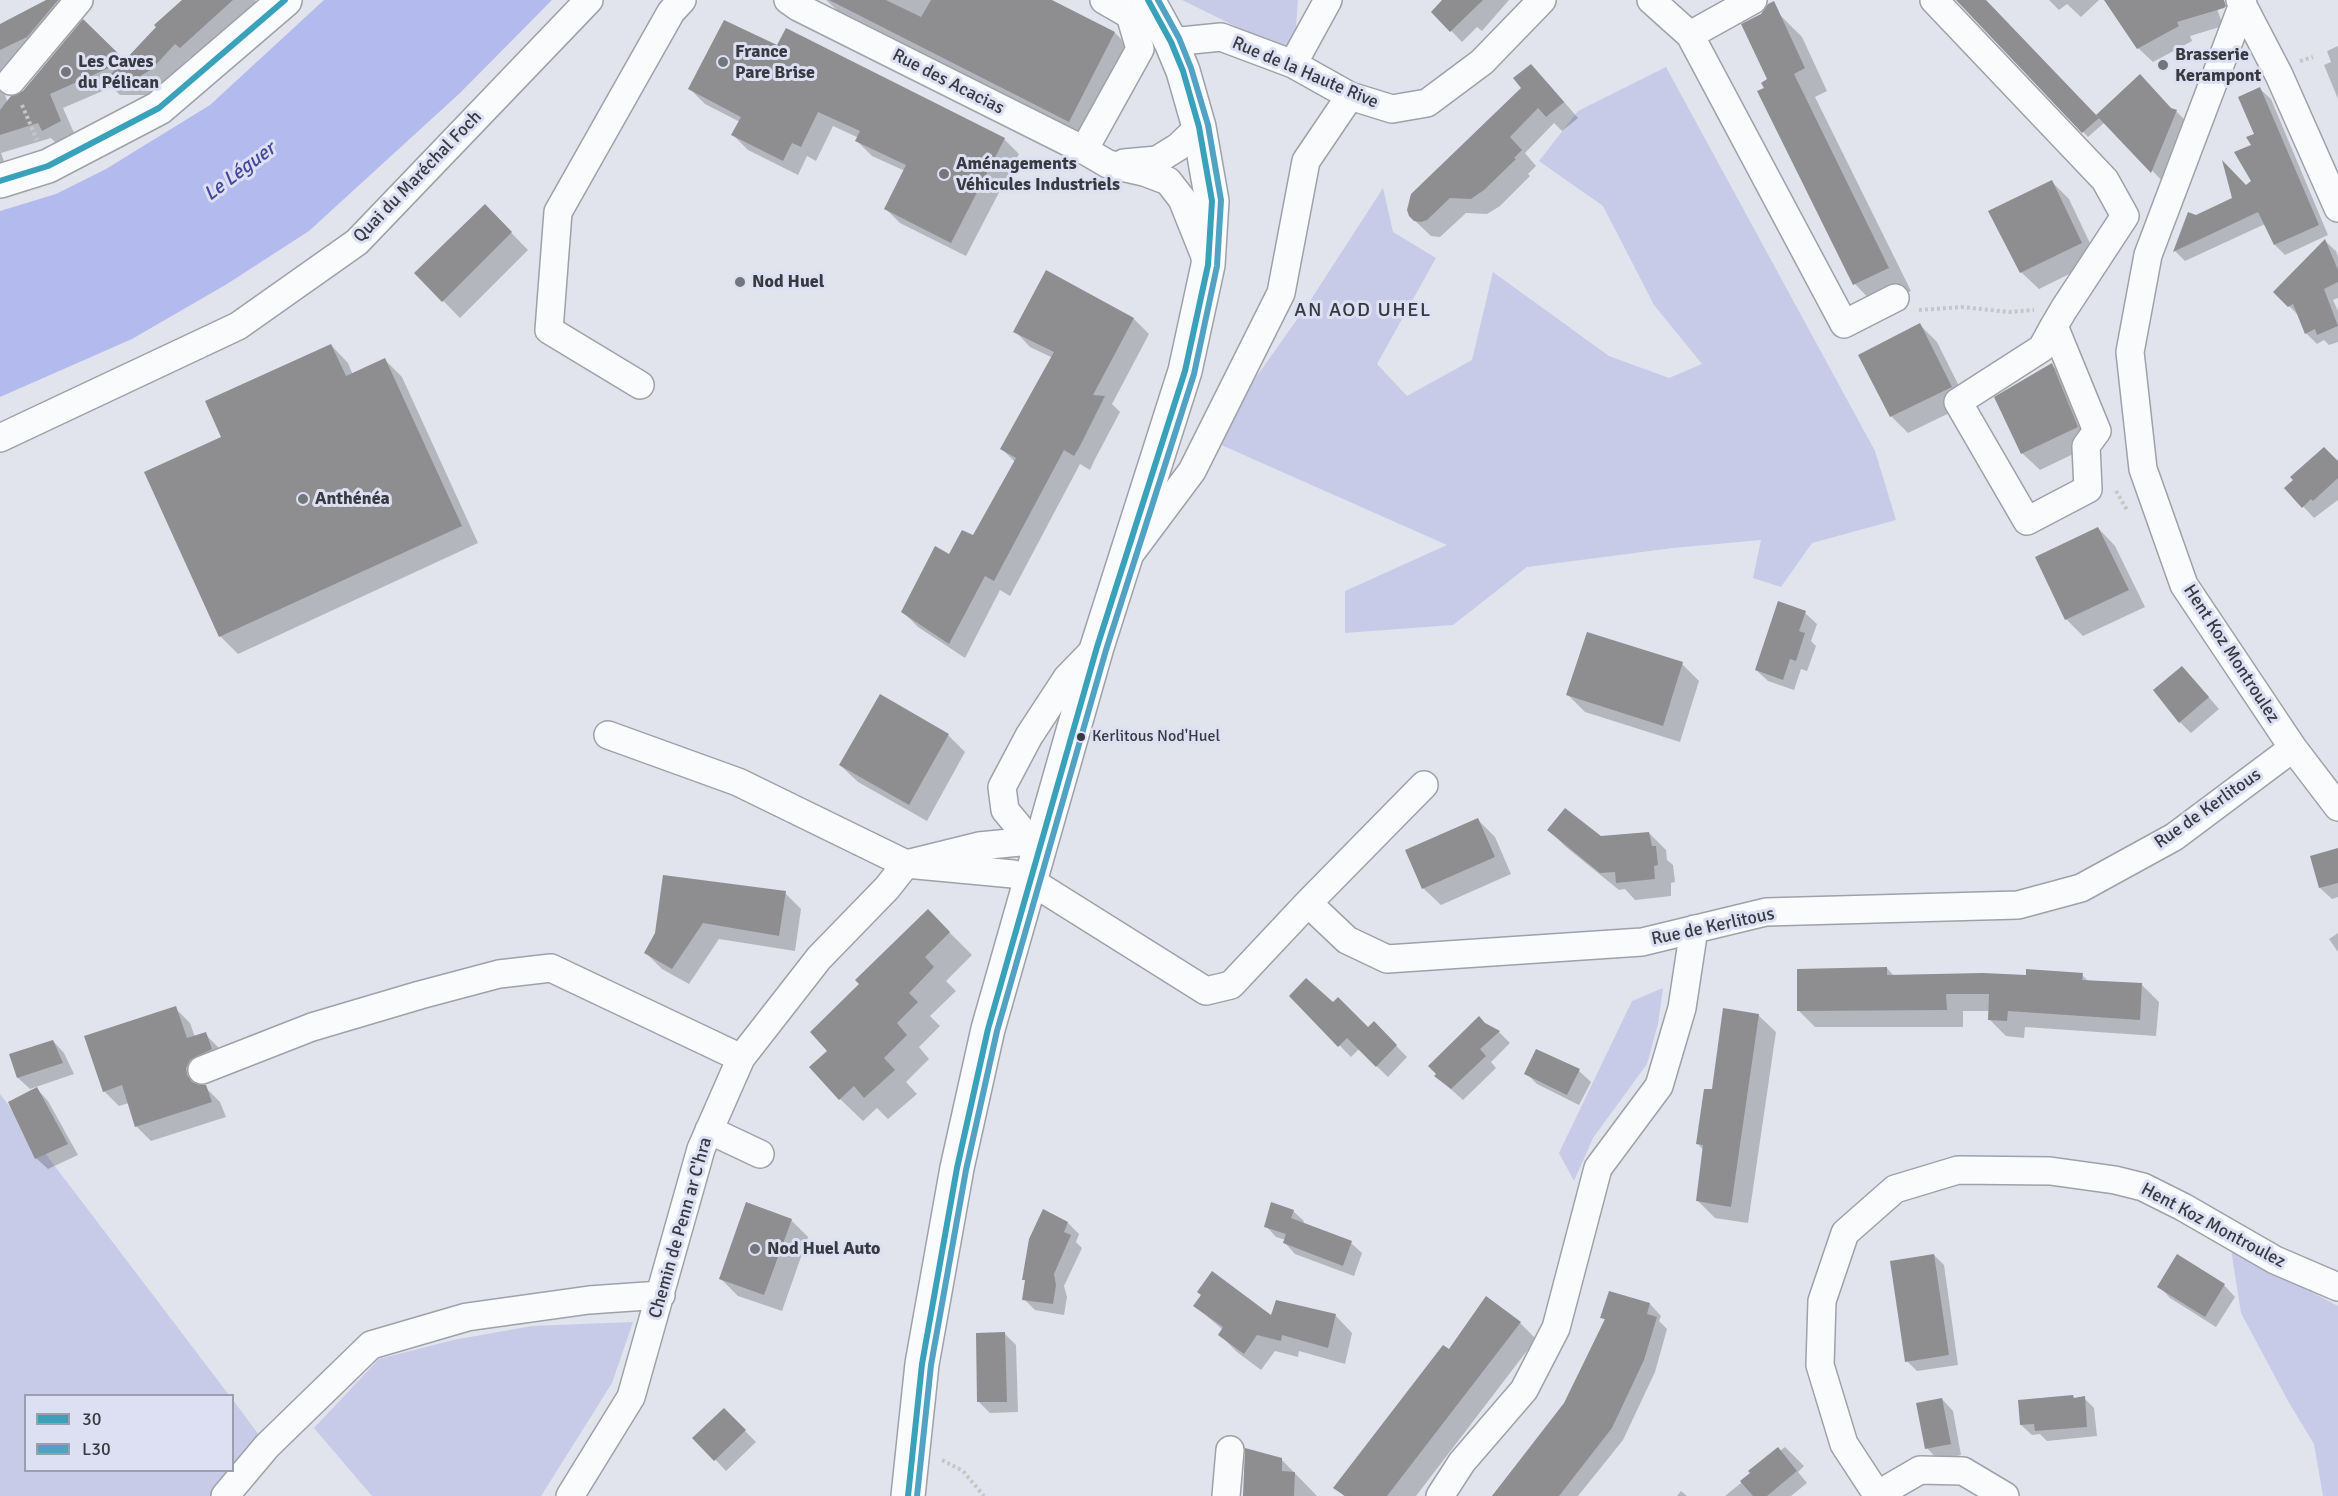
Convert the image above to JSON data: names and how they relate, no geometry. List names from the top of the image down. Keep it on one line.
{"streets":{"street":["Rue de la Haute Rive","Rue des Acacias","Quai du Maréchal Foch","Hent Koz Montroulez","Rue de Kerlitous","Chemin de Penn ar C'hra"]},"crossings":[["Hent Koz Montroulez","Rue de Kerlitous"]],"districts":["AN AOD UHEL"],"water":["Le Léguer"],"places":["France Pare Brise","Brasserie Kerampont","Les Caves du Pélican","Aménagements Véhicules Industriels","Nod Huel","Anthénéa","Kerlitous Nod'Huel","Nod Huel Auto"],"lines":["transit line 30","transit line L30"],"legend":["30","L30"]}
